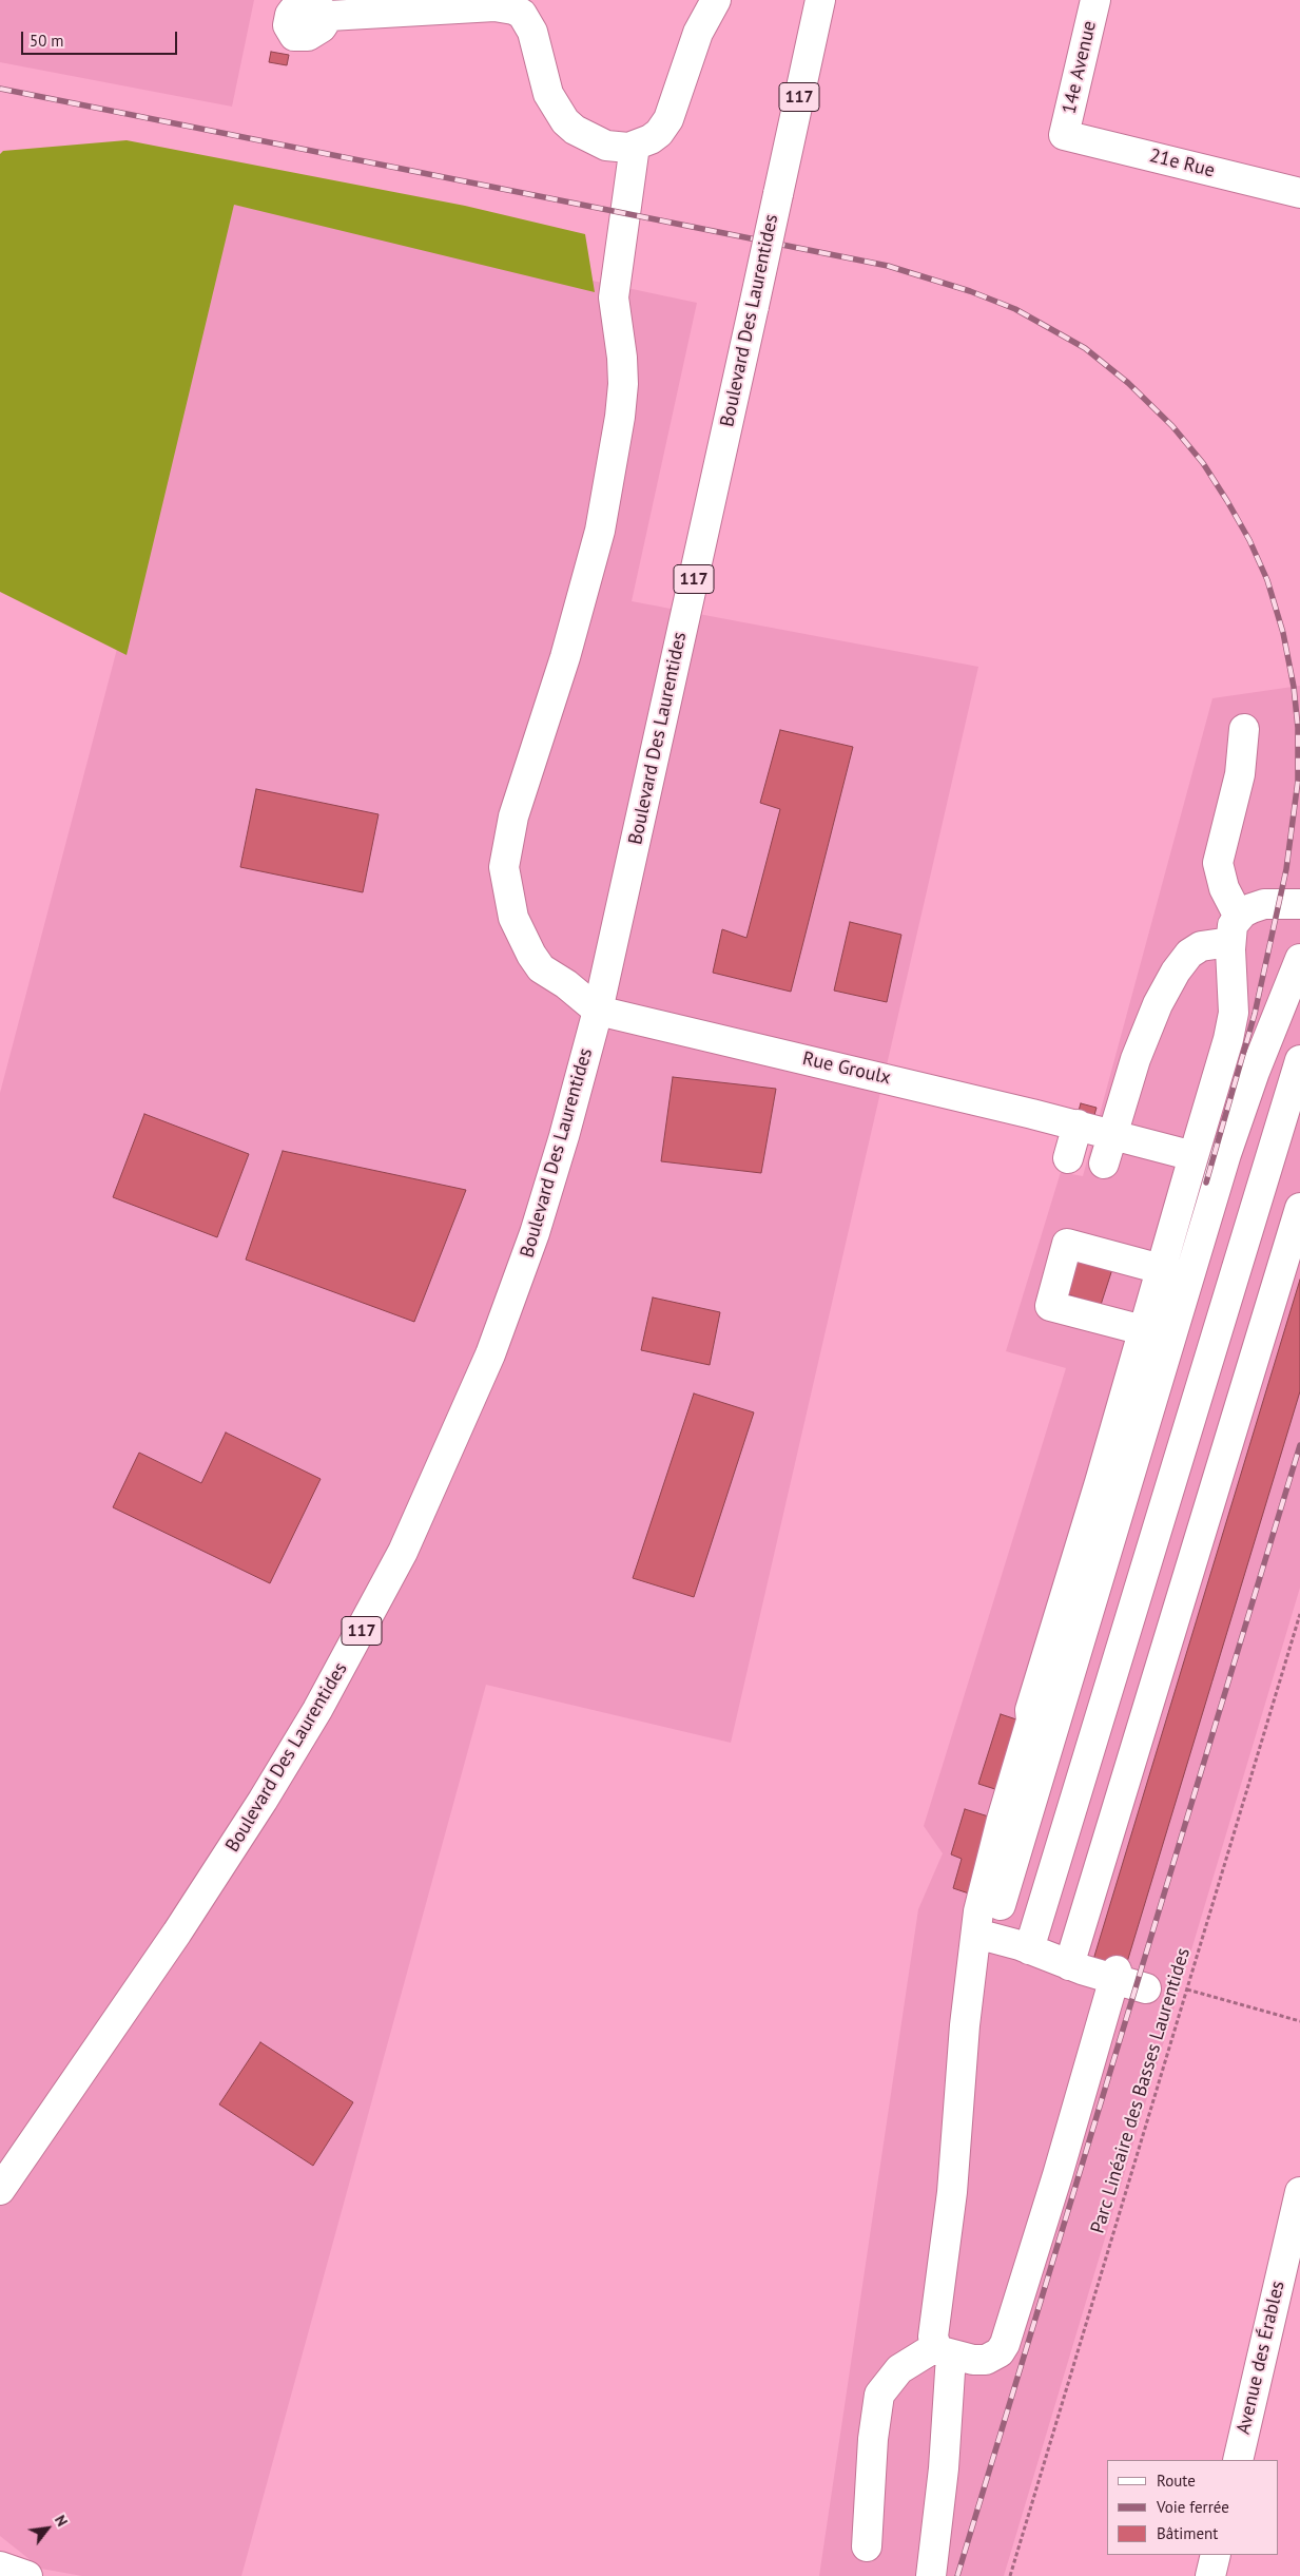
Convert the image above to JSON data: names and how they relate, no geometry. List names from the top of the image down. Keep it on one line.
{"streets":{"main road":["14e Avenue","117","21e Rue","Boulevard Des Laurentides","Rue Groulx","Avenue des Érables"],"path":["Parc Linéaire des Basses Laurentides"]},"crossings":[["14e Avenue","21e Rue"],["Boulevard Des Laurentides","Rue Groulx"]],"legend":["Route","Voie ferrée","Bâtiment"],"scale_bar":"50 m","north":"top right"}
